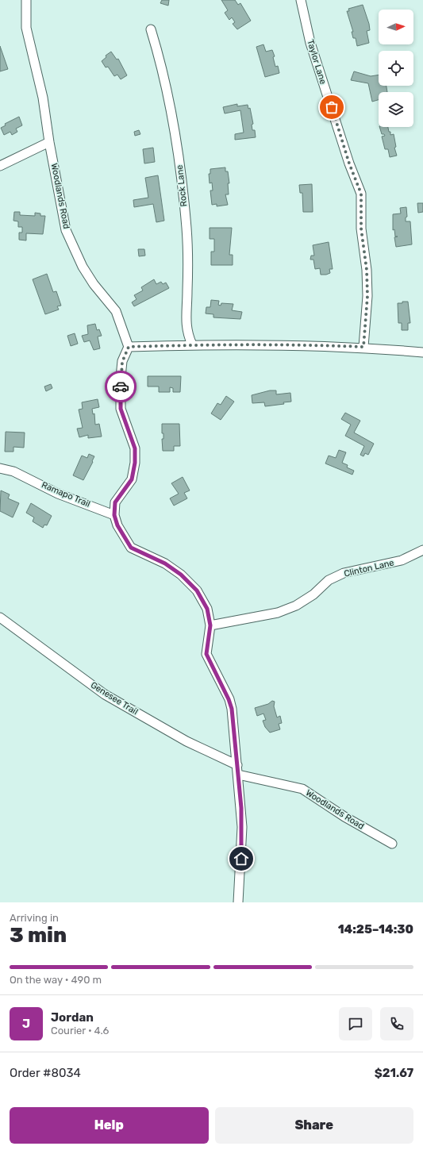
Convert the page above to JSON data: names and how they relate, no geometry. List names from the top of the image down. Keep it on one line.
{"streets":{"street":["Taylor Lane","Rock Lane","Woodlands Road","Ramapo Trail","Clinton Lane","Genesee Trail"]},"north":"right","page":{"heading":["3 min","Arriving in","14:25–14:30"],"panel":["Jordan","Courier · 4.6","Order #8034","$21.67"],"bar":"On the way · 490 m","round":"J","buttons":["Help","Share"]}}
